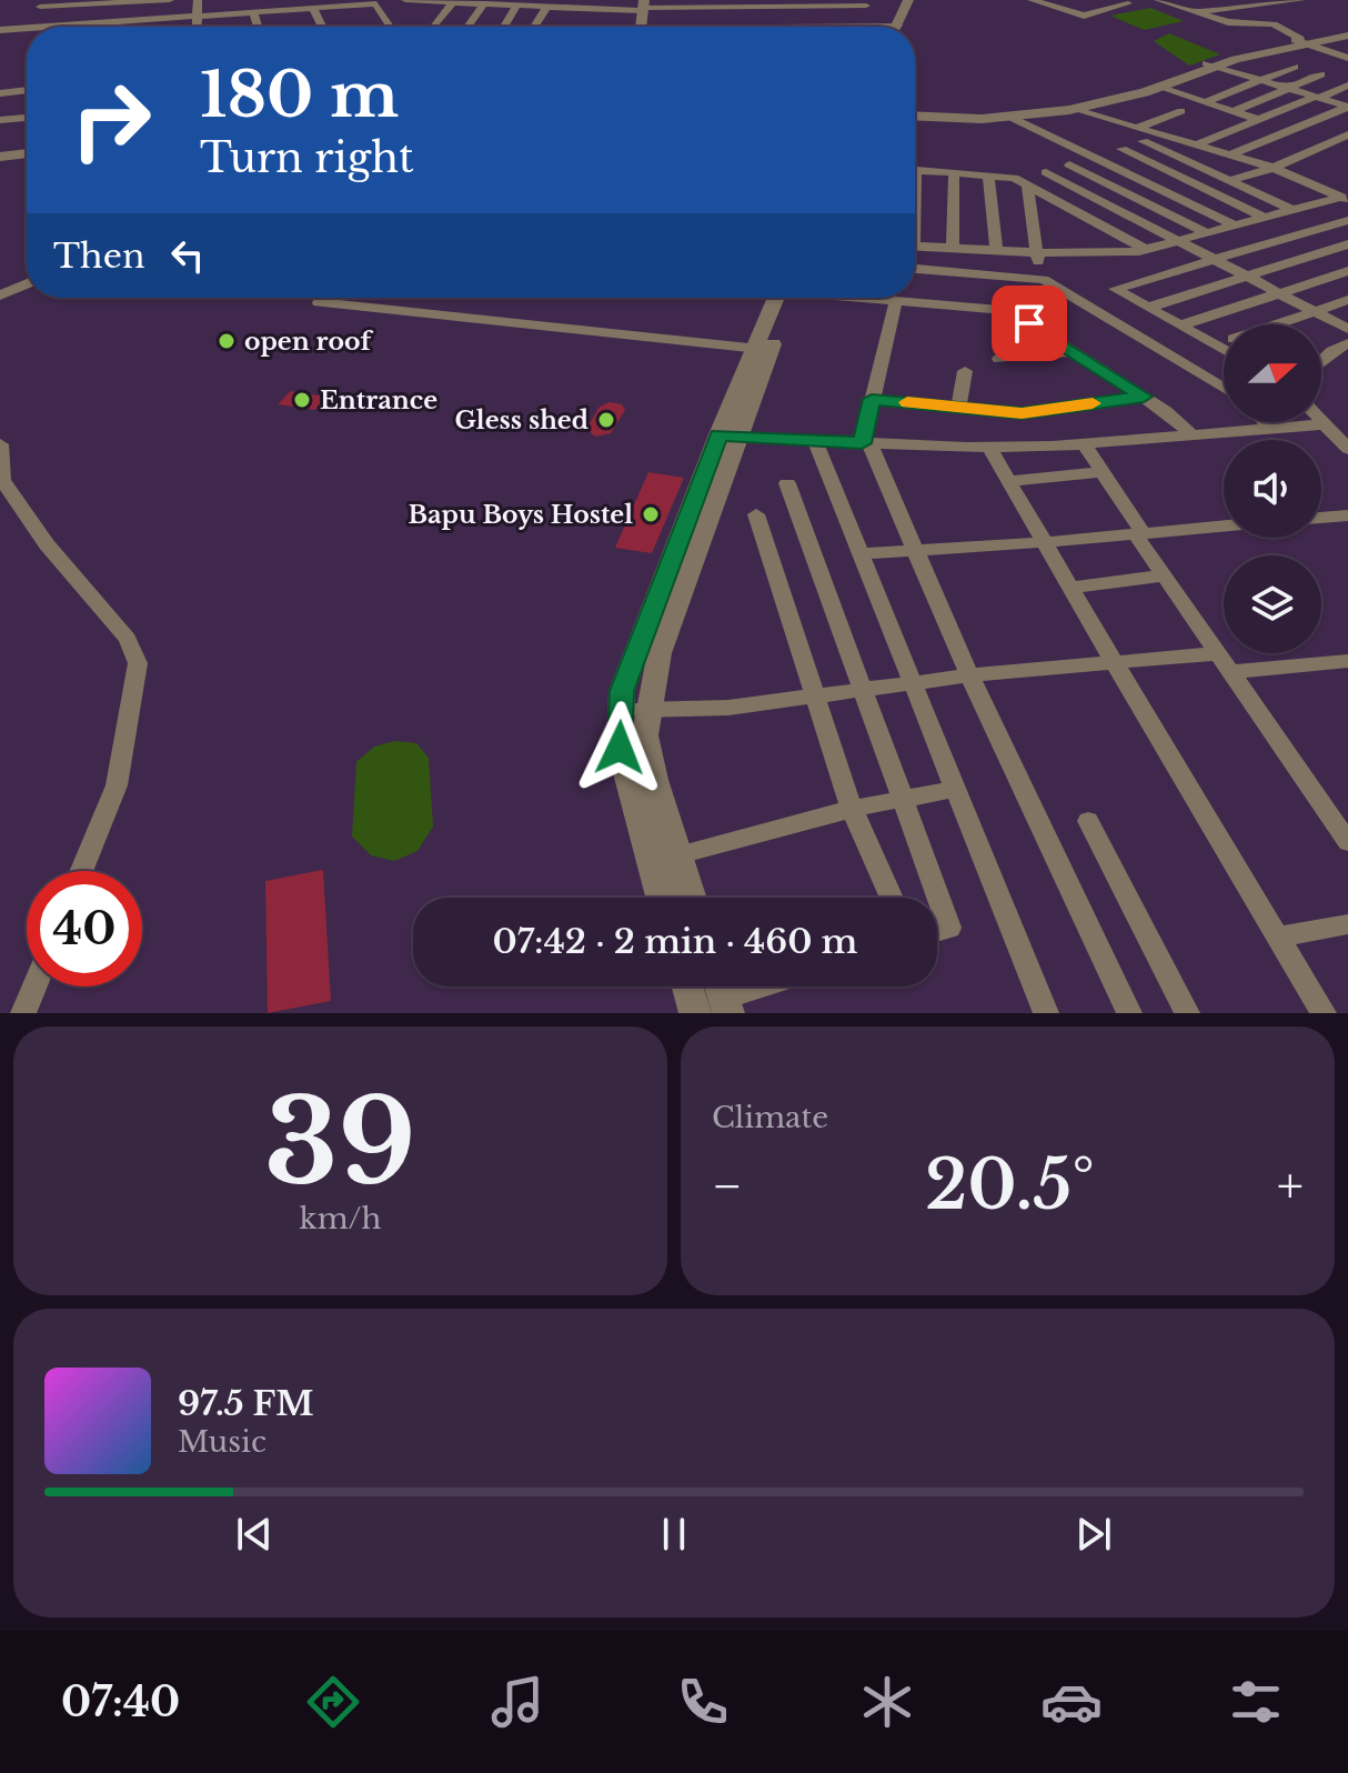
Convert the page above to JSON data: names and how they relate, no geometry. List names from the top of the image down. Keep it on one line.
{"places":["open roof","Entrance","Gless shed","Bapu Boys Hostel"],"north":"right","page":{"turn":["180 m","Turn right"],"then":"Then","limit":"40","trip":"07:42 · 2 min · 460 m","tile":[["39","km/h"],"Climate"],"heat":["−","20.5°","+"],"song":["97.5 FM","Music"],"tabs":"07:40"}}
